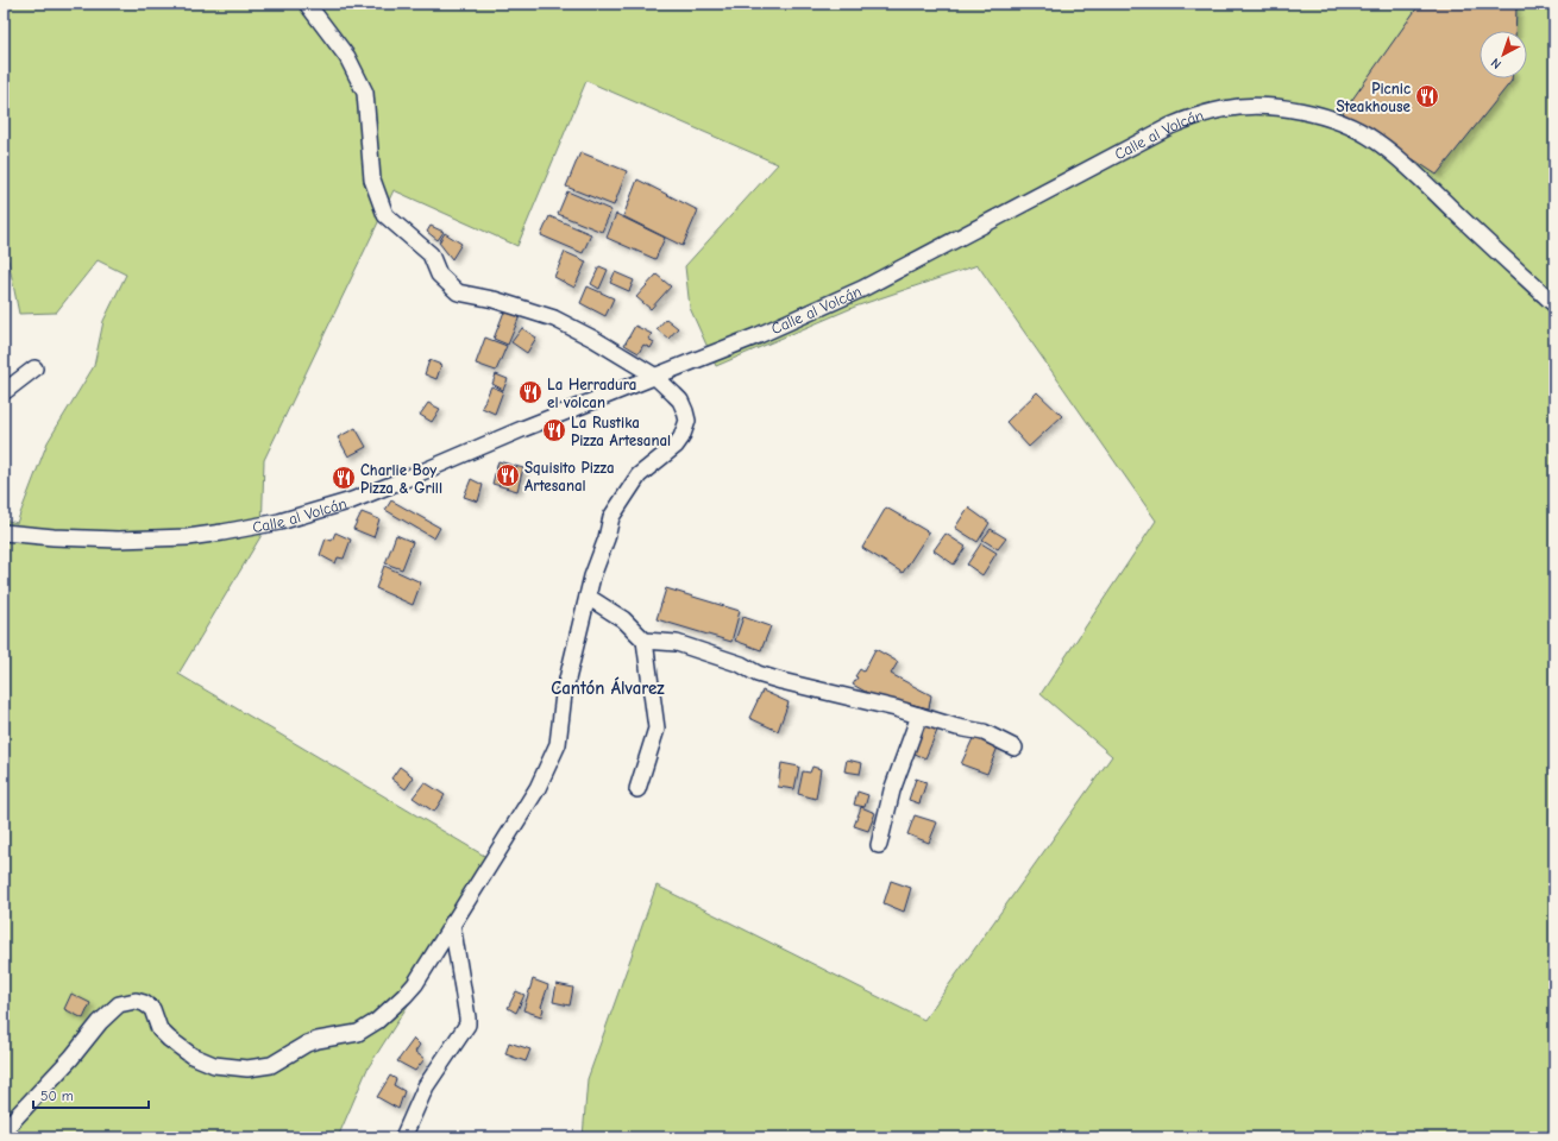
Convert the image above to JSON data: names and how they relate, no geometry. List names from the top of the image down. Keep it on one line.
{"streets":{"street":["Calle al Volcán"]},"districts":["Cantón Álvarez"],"places":{"restaurant":["Picnic Steakhouse","La Herradura el volcan","La Rustika Pizza Artesanal","Squisito Pizza Artesanal","Charlie Boy Pizza & Grill"]},"scale_bar":"50 m","north":"bottom left"}
